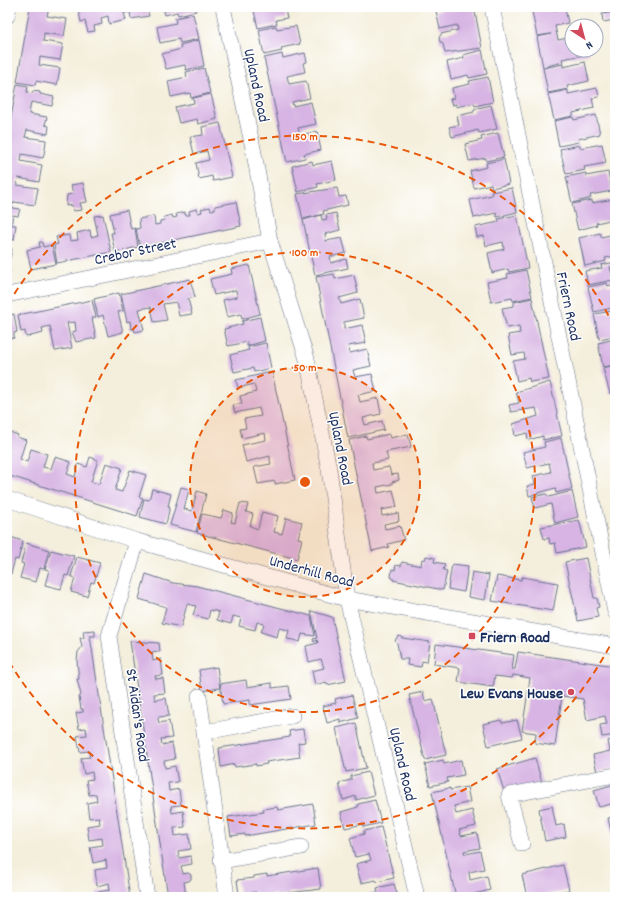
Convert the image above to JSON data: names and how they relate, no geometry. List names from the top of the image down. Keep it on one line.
{"streets":{"street":["Upland Road","Crebor Street","Friern Road","Underhill Road","St Aidan's Road"]},"crossings":[["Upland Road","Crebor Street"],["Upland Road","Underhill Road"],["Underhill Road","St Aidan's Road"]],"places":{"transit":["Friern Road"],"other":["Lew Evans House"]},"north":"bottom right","rings":["150 m","100 m","50 m"]}
